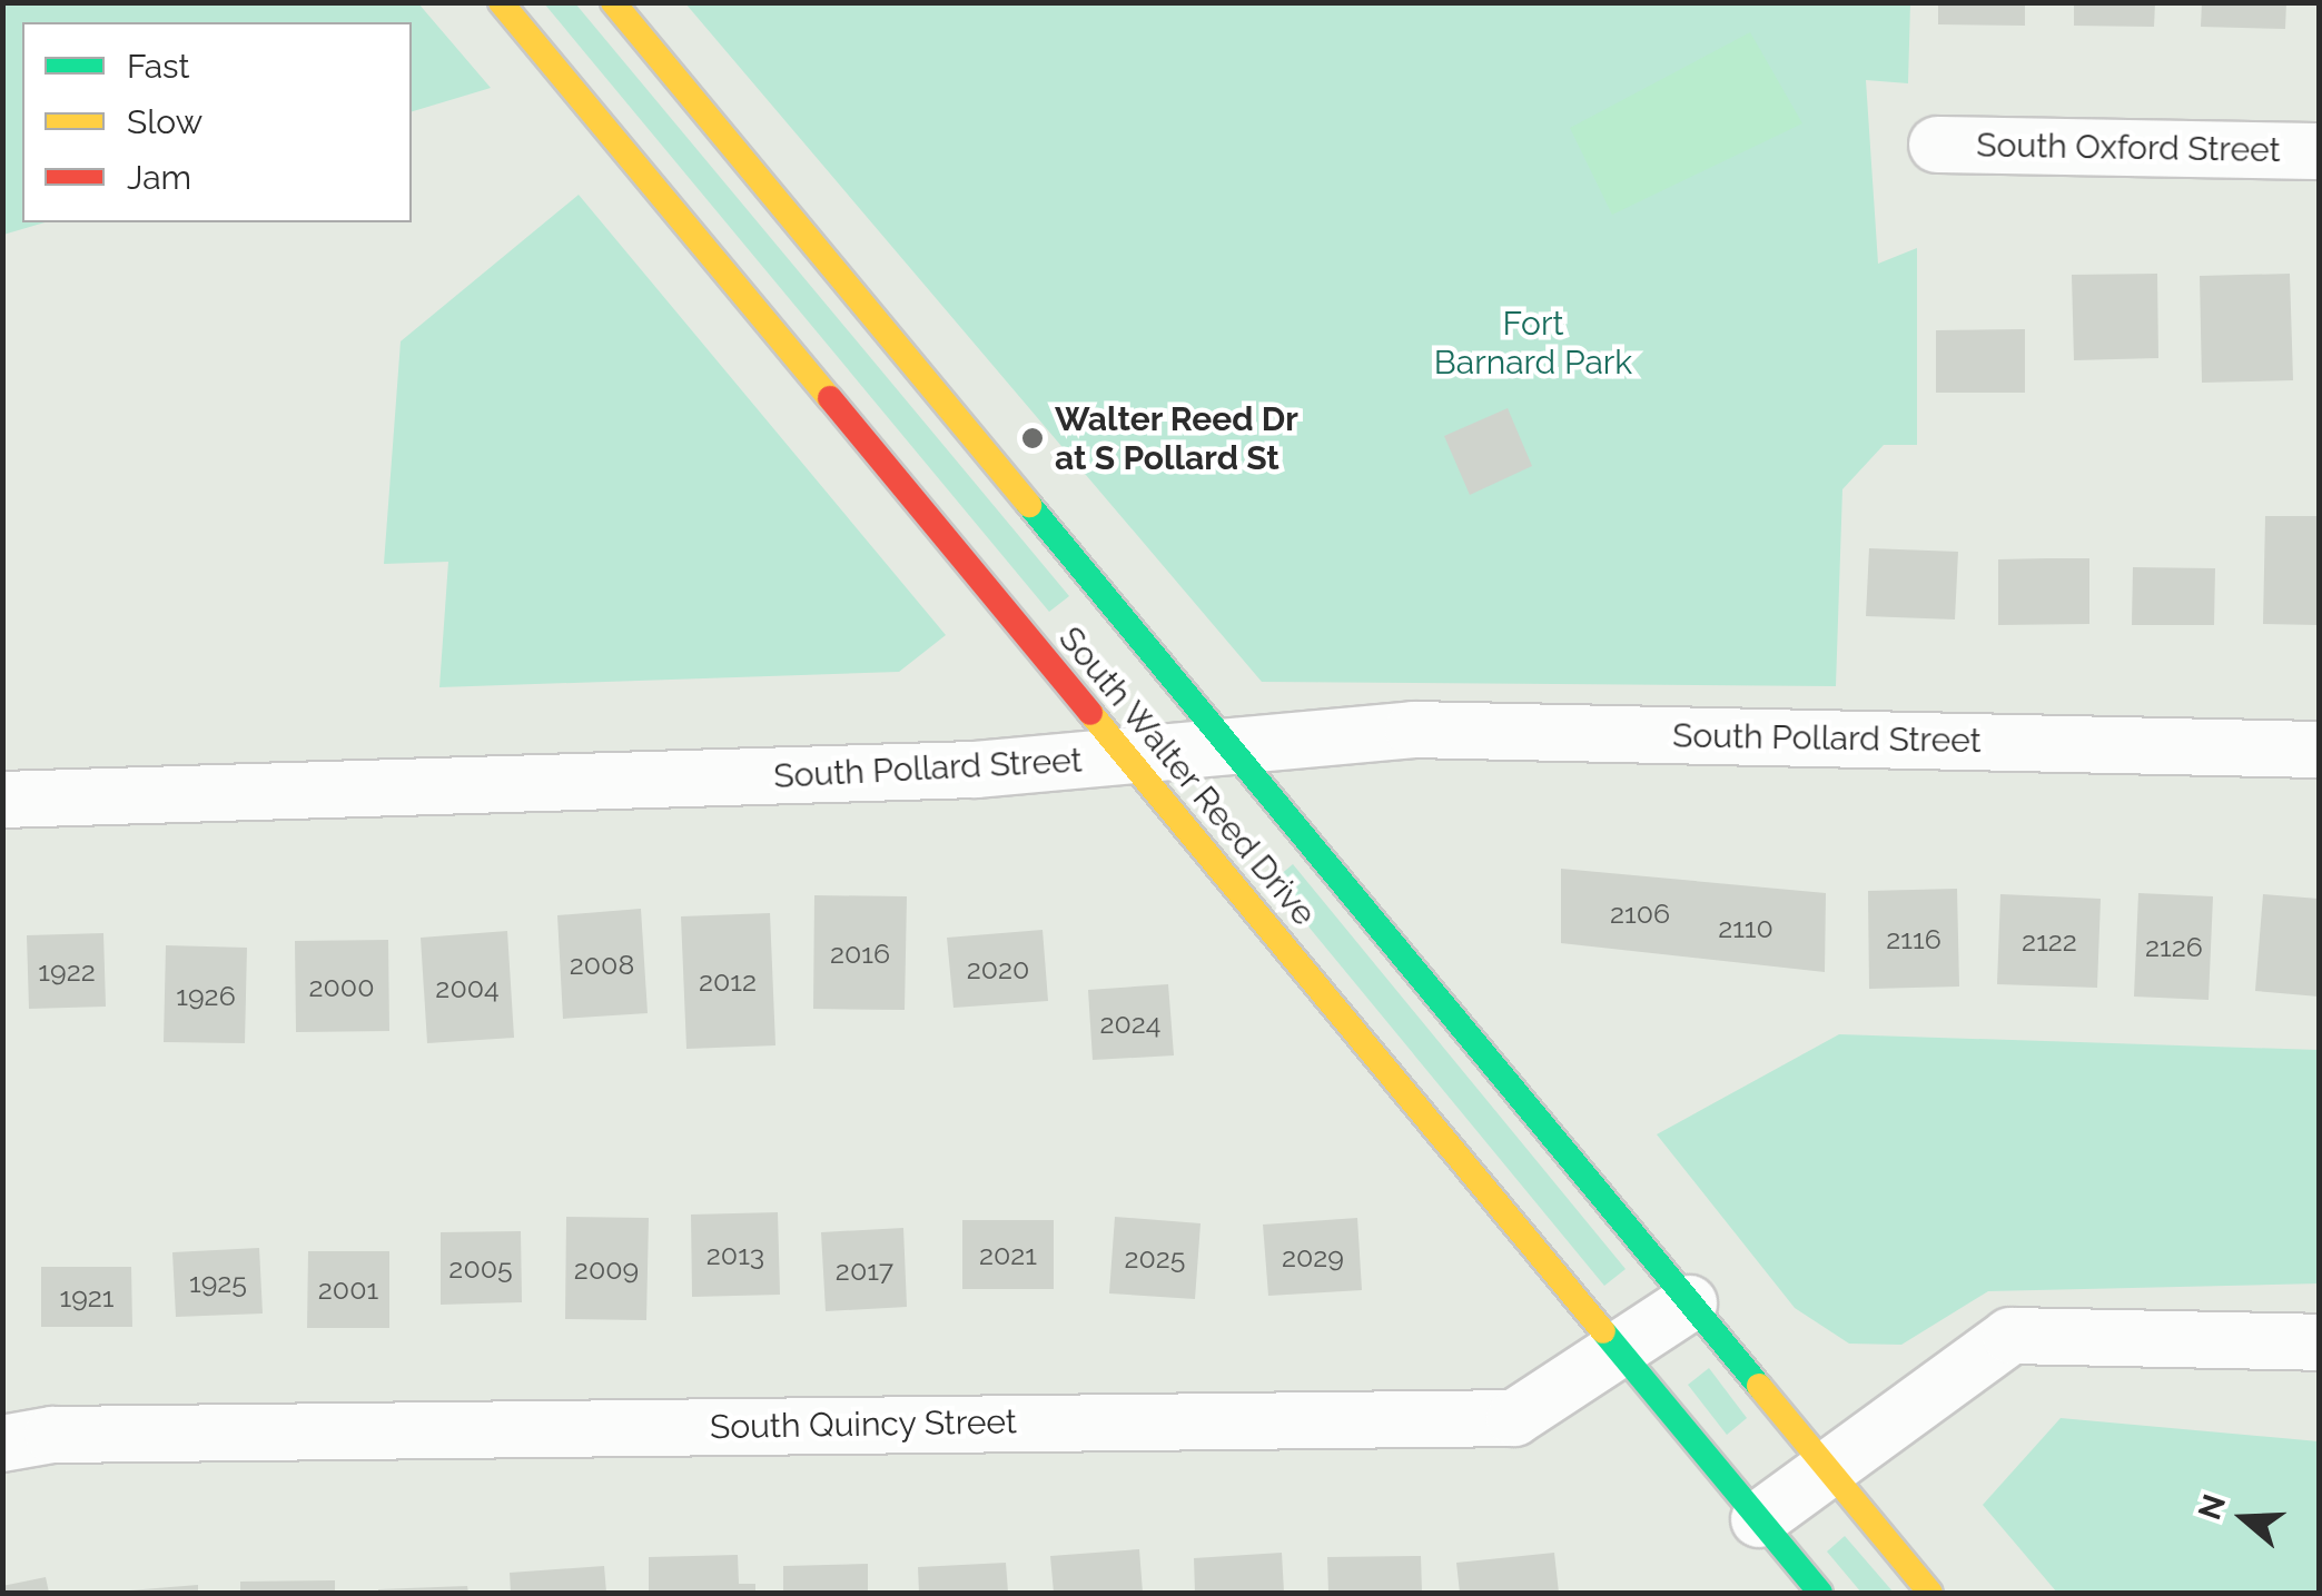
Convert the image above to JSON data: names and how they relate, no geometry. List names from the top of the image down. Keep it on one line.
{"streets":{"main road":["South Walter Reed Drive"],"street":["South Oxford Street","South Pollard Street","South Quincy Street"]},"crossings":[["South Pollard Street","South Walter Reed Drive"],["South Walter Reed Drive","South Quincy Street"]],"parks":["Fort Barnard Park"],"places":["Walter Reed Dr at S Pollard St"],"house_numbers":["2106","2110","2116","2122","2126","2016","2008","2020","1922","2012","2000","2004","1926","2024","2013","2021","2029","2025","2005","2009","2017","1925","2001","1921"],"legend":["Fast","Slow","Jam"],"north":"left"}
